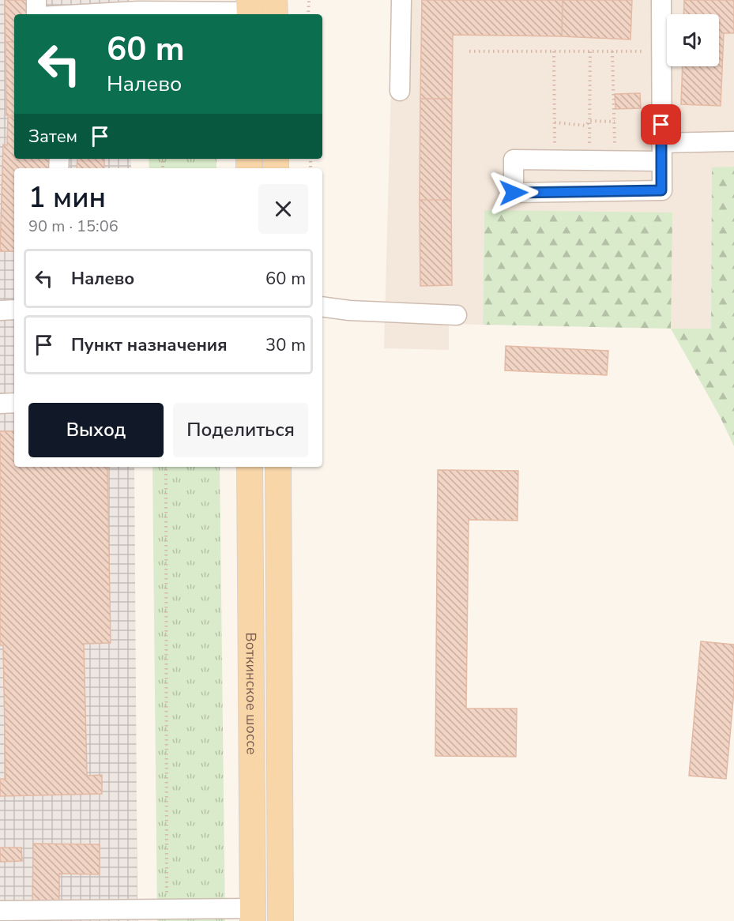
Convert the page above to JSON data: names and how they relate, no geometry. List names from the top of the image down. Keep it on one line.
{"streets":{"main road":["Воткинское шоссе"]},"page":{"turn":["60 m","Налево"],"then":"Затем","heading":["1 мин","90 m · 15:06"],"list":[{"name":"Налево","value":"60 m"},{"name":"Пункт назначения","value":"30 m"}],"buttons":["Выход","Поделиться"]}}
